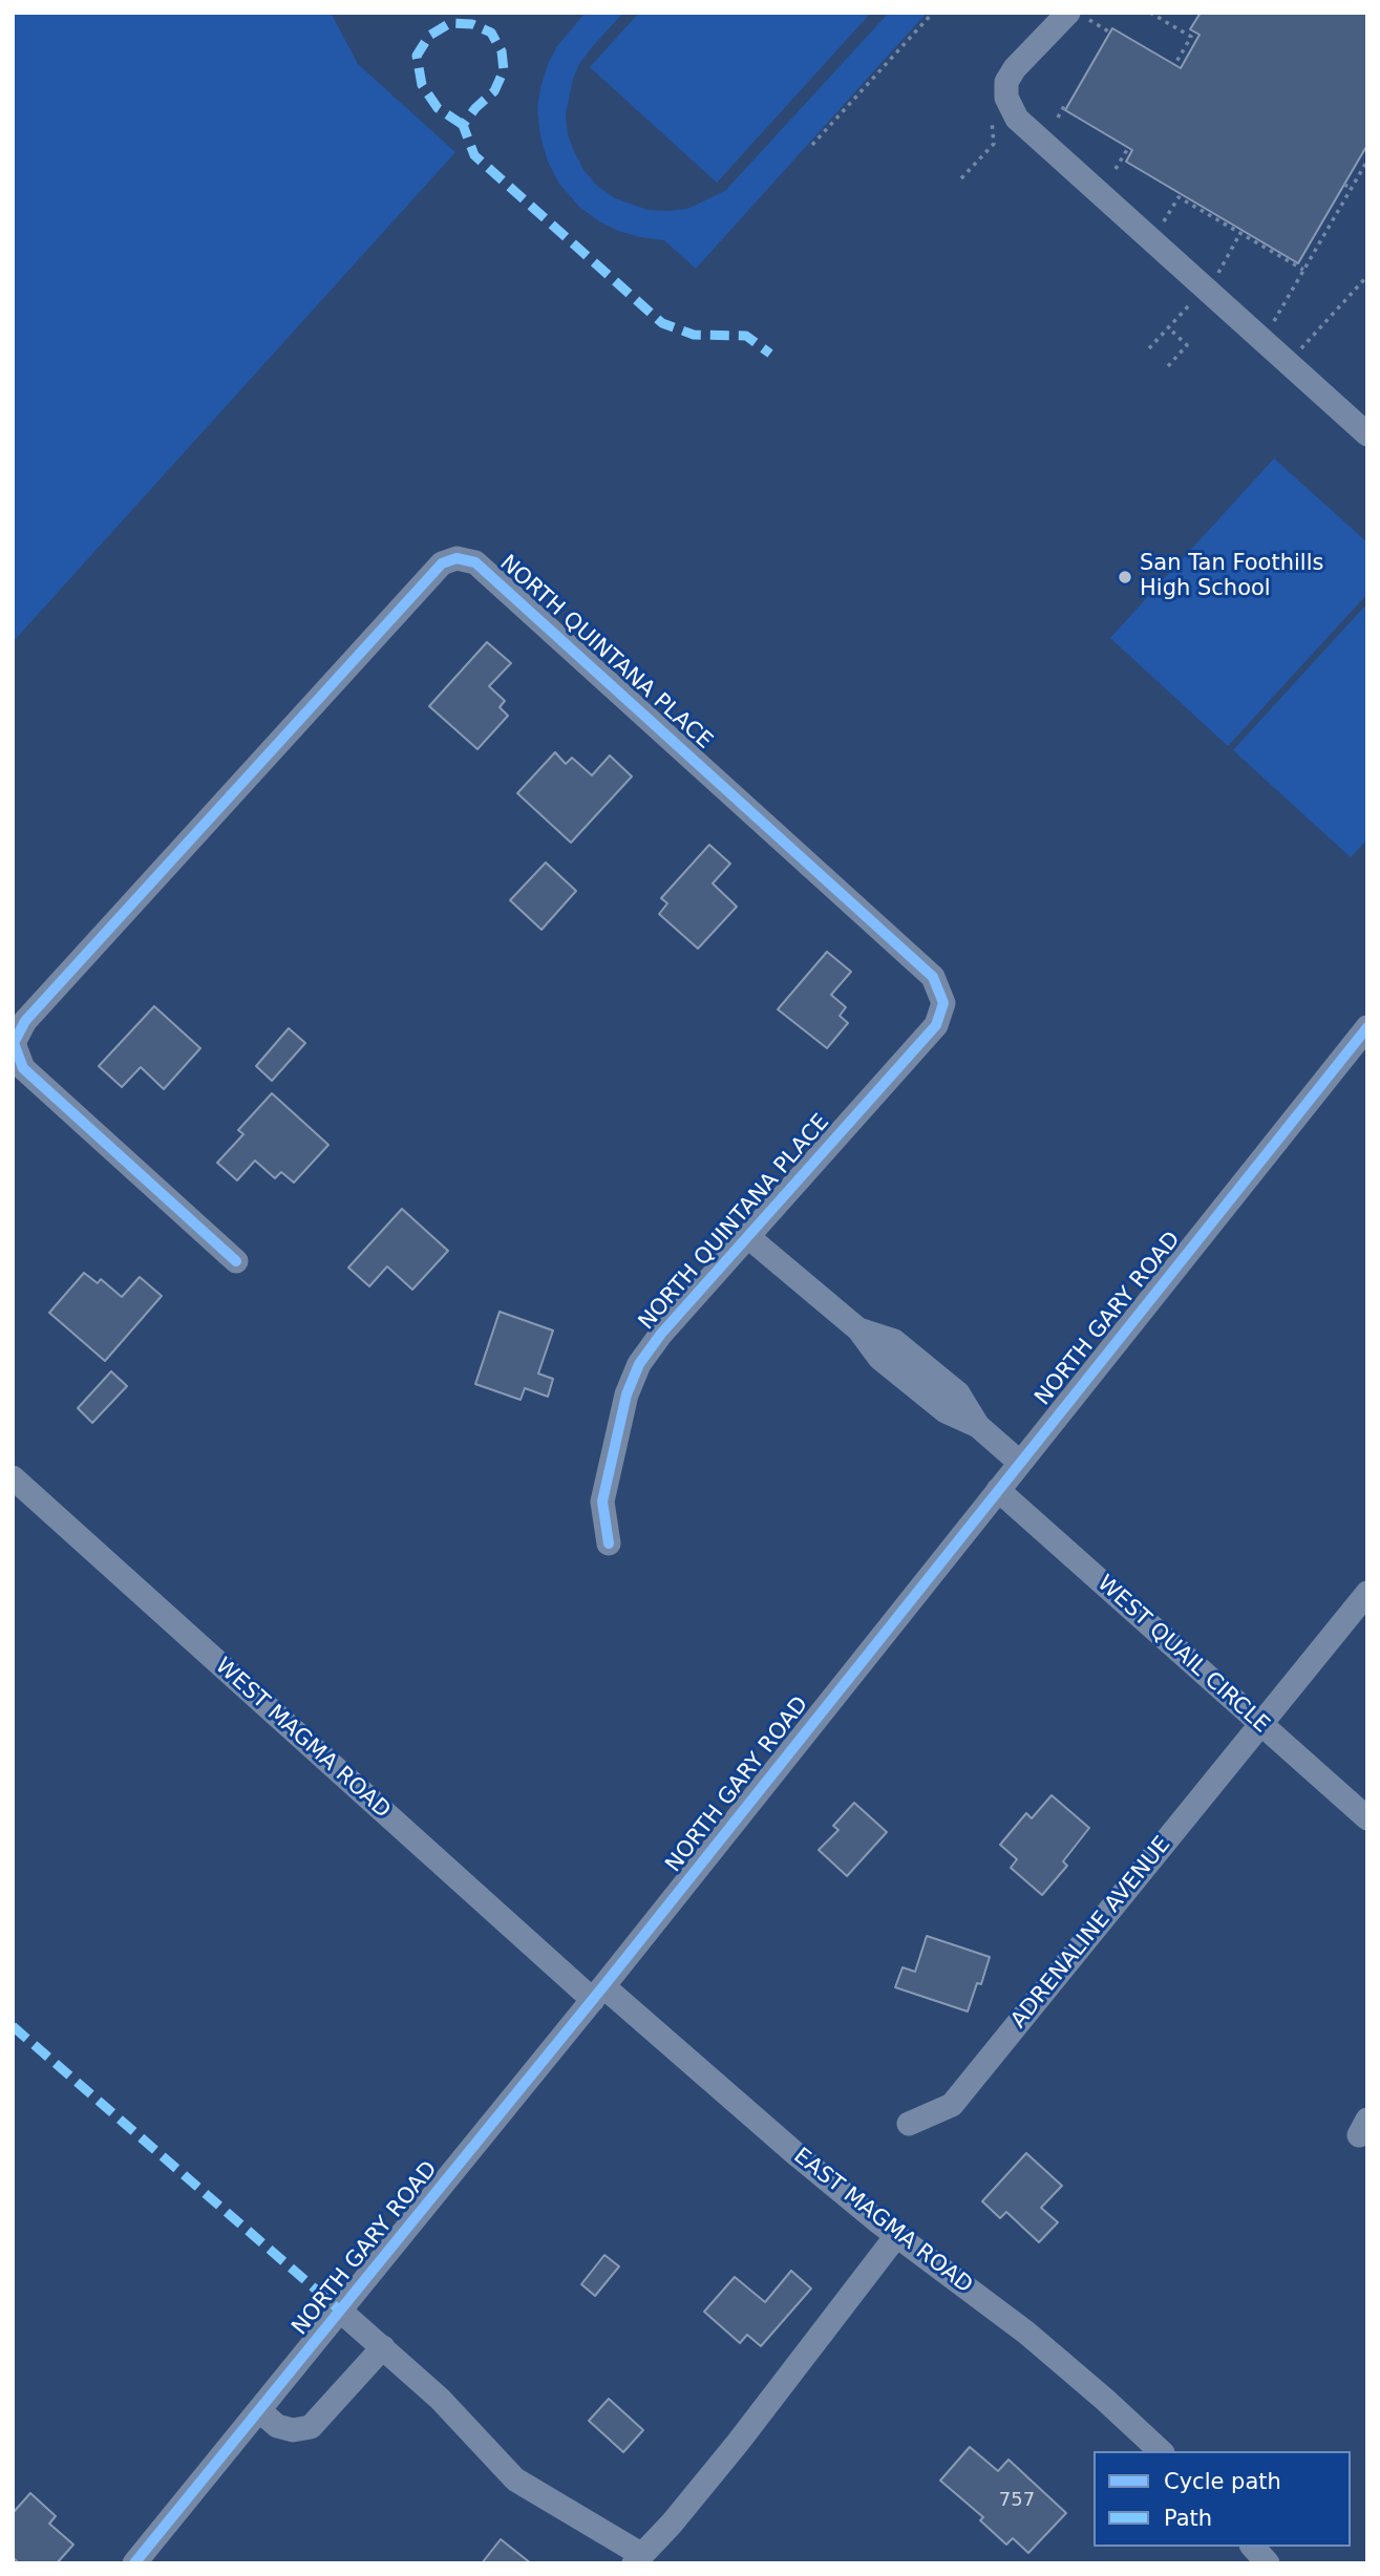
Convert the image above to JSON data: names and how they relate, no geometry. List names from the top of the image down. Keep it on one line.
{"streets":{"street":["NORTH QUINTANA PLACE","NORTH GARY ROAD","WEST QUAIL CIRCLE","WEST MAGMA ROAD","ADRENALINE AVENUE","EAST MAGMA ROAD"]},"crossings":[["NORTH GARY ROAD","WEST QUAIL CIRCLE"],["NORTH GARY ROAD","WEST MAGMA ROAD"],["NORTH GARY ROAD","EAST MAGMA ROAD"],["WEST QUAIL CIRCLE","ADRENALINE AVENUE"],["WEST MAGMA ROAD","EAST MAGMA ROAD"]],"places":["San Tan Foothills High School"],"house_numbers":["757"],"legend":["Cycle path","Path"]}
